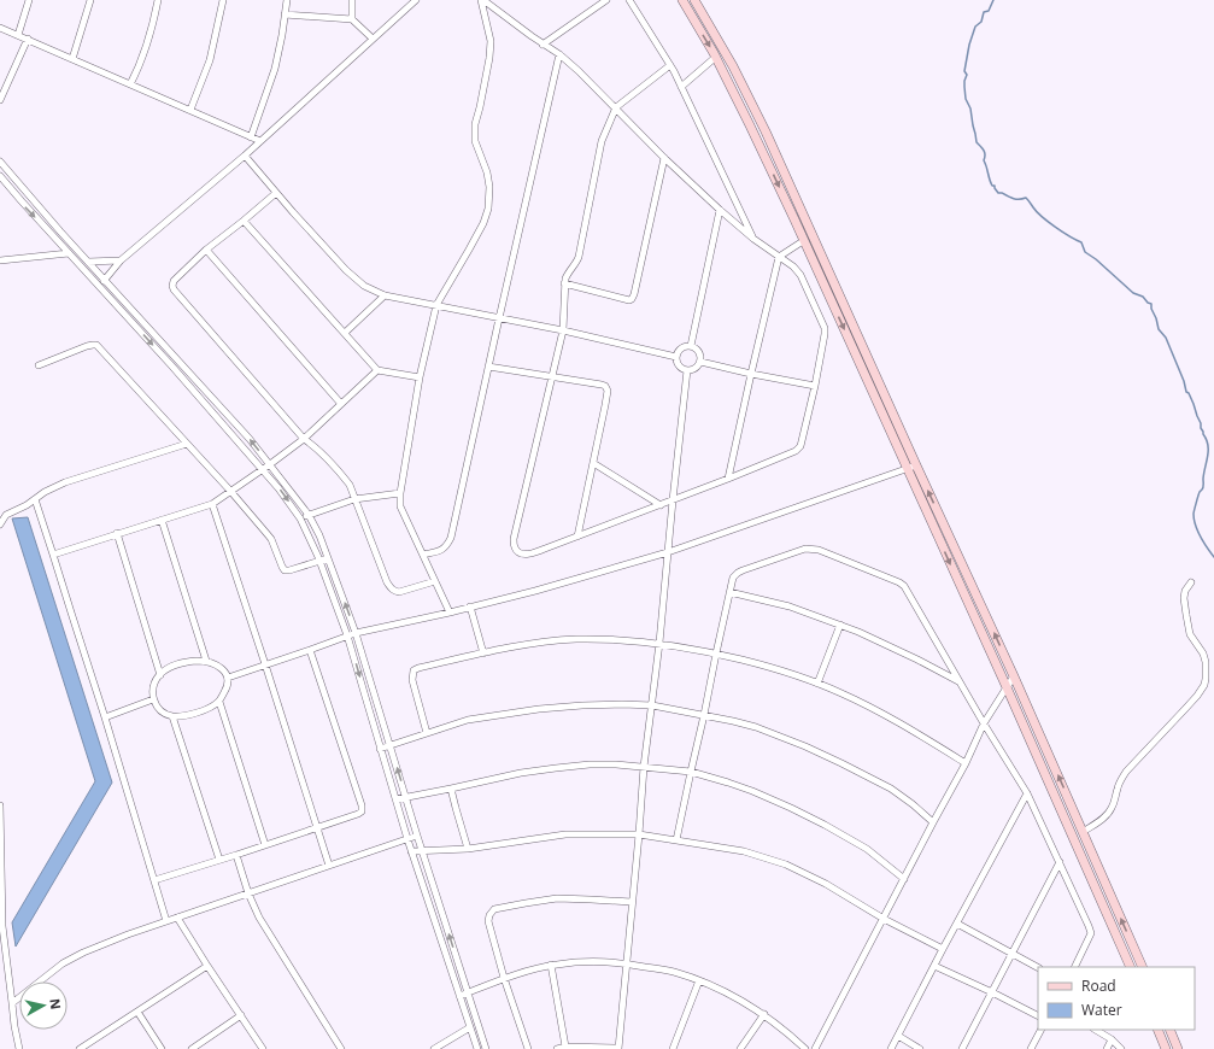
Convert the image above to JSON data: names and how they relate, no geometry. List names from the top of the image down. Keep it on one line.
{"legend":["Road","Water"],"north":"right"}
